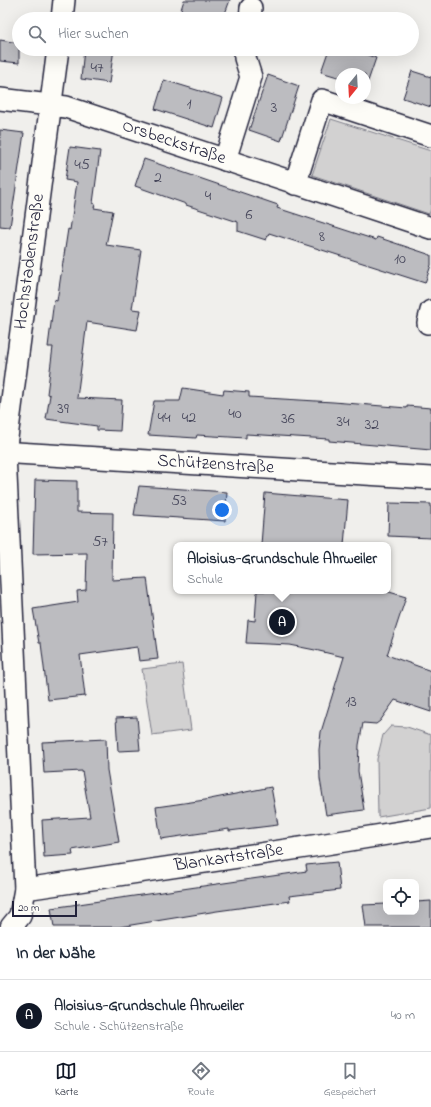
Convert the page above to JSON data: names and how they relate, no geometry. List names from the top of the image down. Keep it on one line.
{"streets":{"street":["Orsbeckstraße","Hochstadenstraße","Schützenstraße","Blankartstraße"]},"crossings":[["Orsbeckstraße","Hochstadenstraße"],["Hochstadenstraße","Schützenstraße"],["Hochstadenstraße","Blankartstraße"]],"house_numbers":["47","1","3","45","2","4","6","8","10","39","40","44","42","36","34","32","53","57","13"],"scale_bar":"20 m","north":"bottom","page":{"search":"Hier suchen","popup":["Aloisius-Grundschule Ahrweiler","Schule"],"pins":"A","scale":"20 m","heading":"In der Nähe","list":[{"mark":"A","name":"Aloisius-Grundschule Ahrweiler","note":"Schule · Schützenstraße","value":"40 m"}],"nav":["Karte","Route","Gespeichert"]}}
